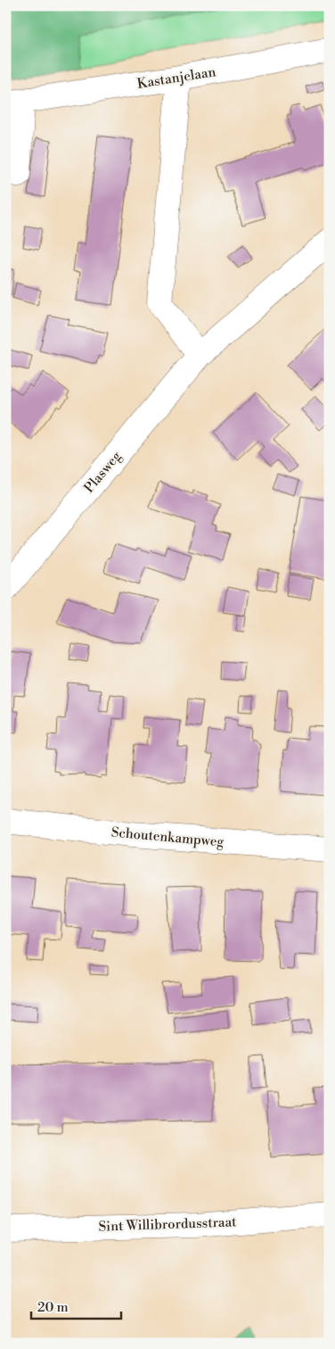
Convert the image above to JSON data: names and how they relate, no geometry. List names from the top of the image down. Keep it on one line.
{"streets":{"street":["Kastanjelaan","Plasweg","Schoutenkampweg","Sint Willibrordusstraat"]},"scale_bar":"20 m"}
